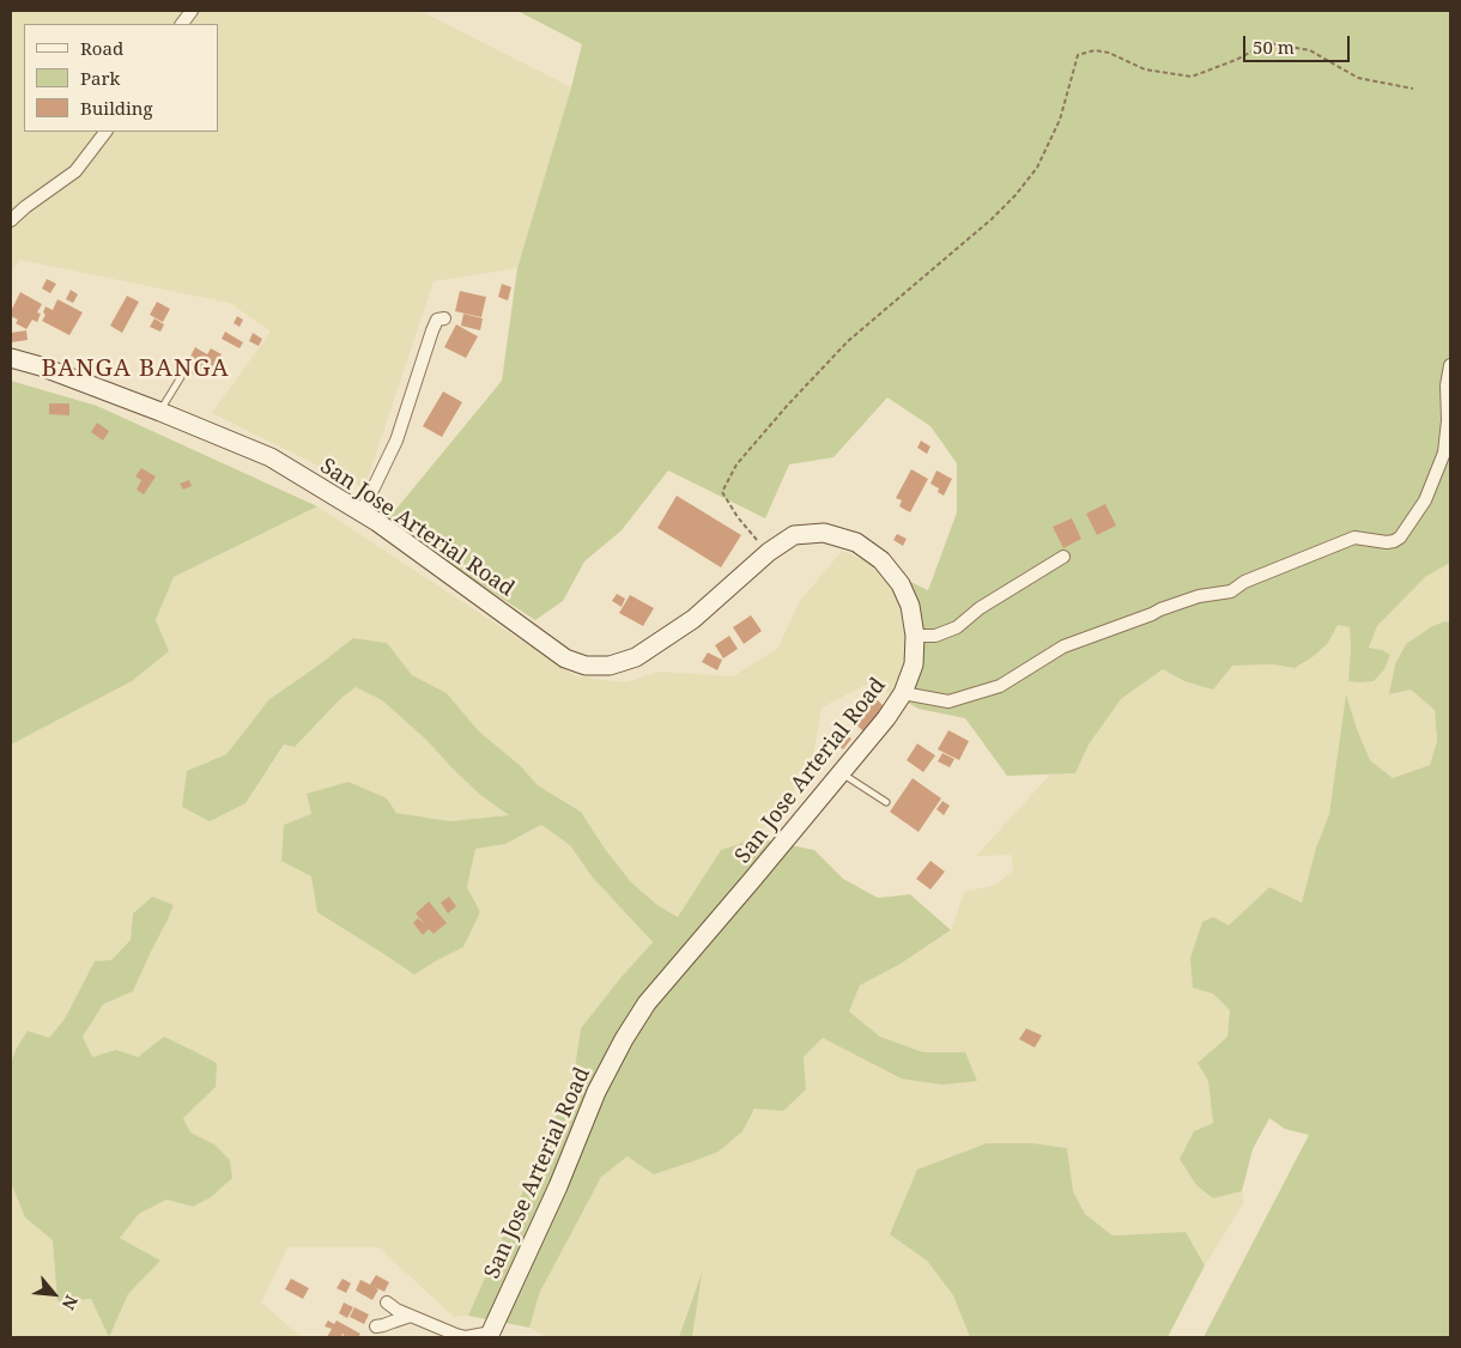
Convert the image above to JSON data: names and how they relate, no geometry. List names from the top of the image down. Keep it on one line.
{"streets":{"main road":["San Jose Arterial Road"]},"districts":["BANGA BANGA"],"legend":["Road","Park","Building"],"scale_bar":"50 m","north":"bottom right"}
